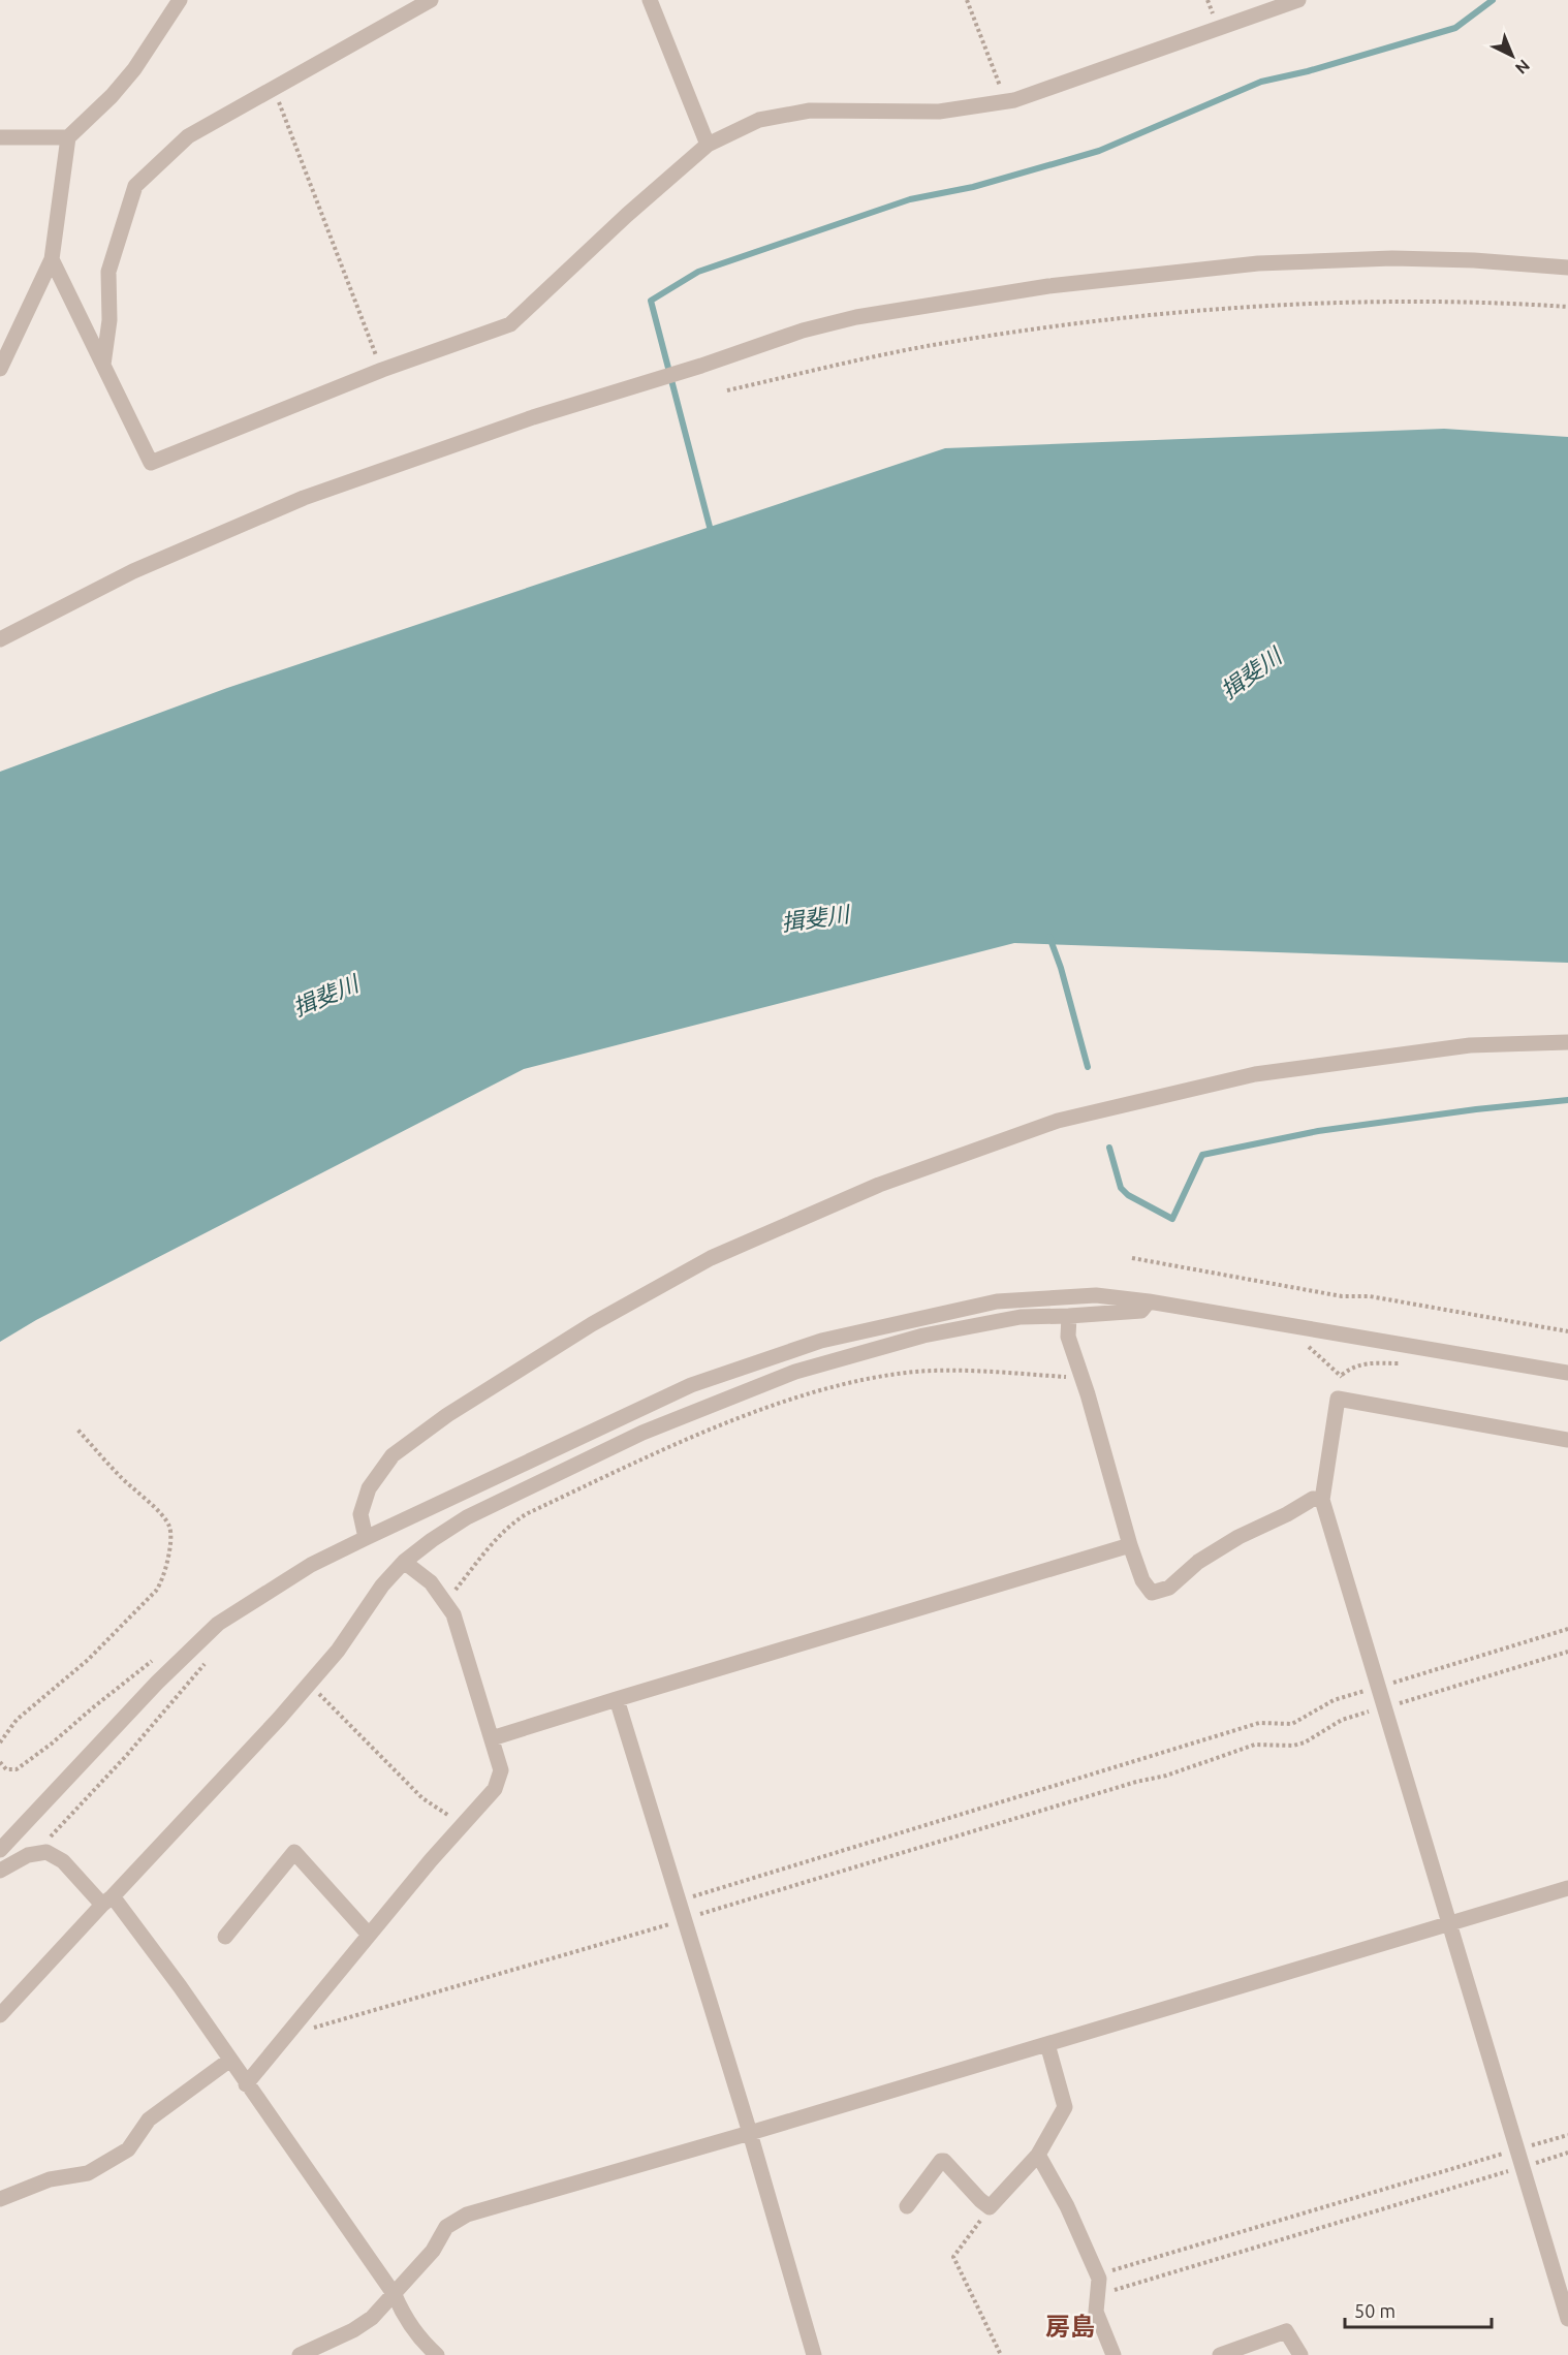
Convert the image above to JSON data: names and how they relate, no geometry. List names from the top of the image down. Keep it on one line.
{"districts":["房島"],"water":["揖斐川"],"scale_bar":"50 m","north":"bottom right"}
